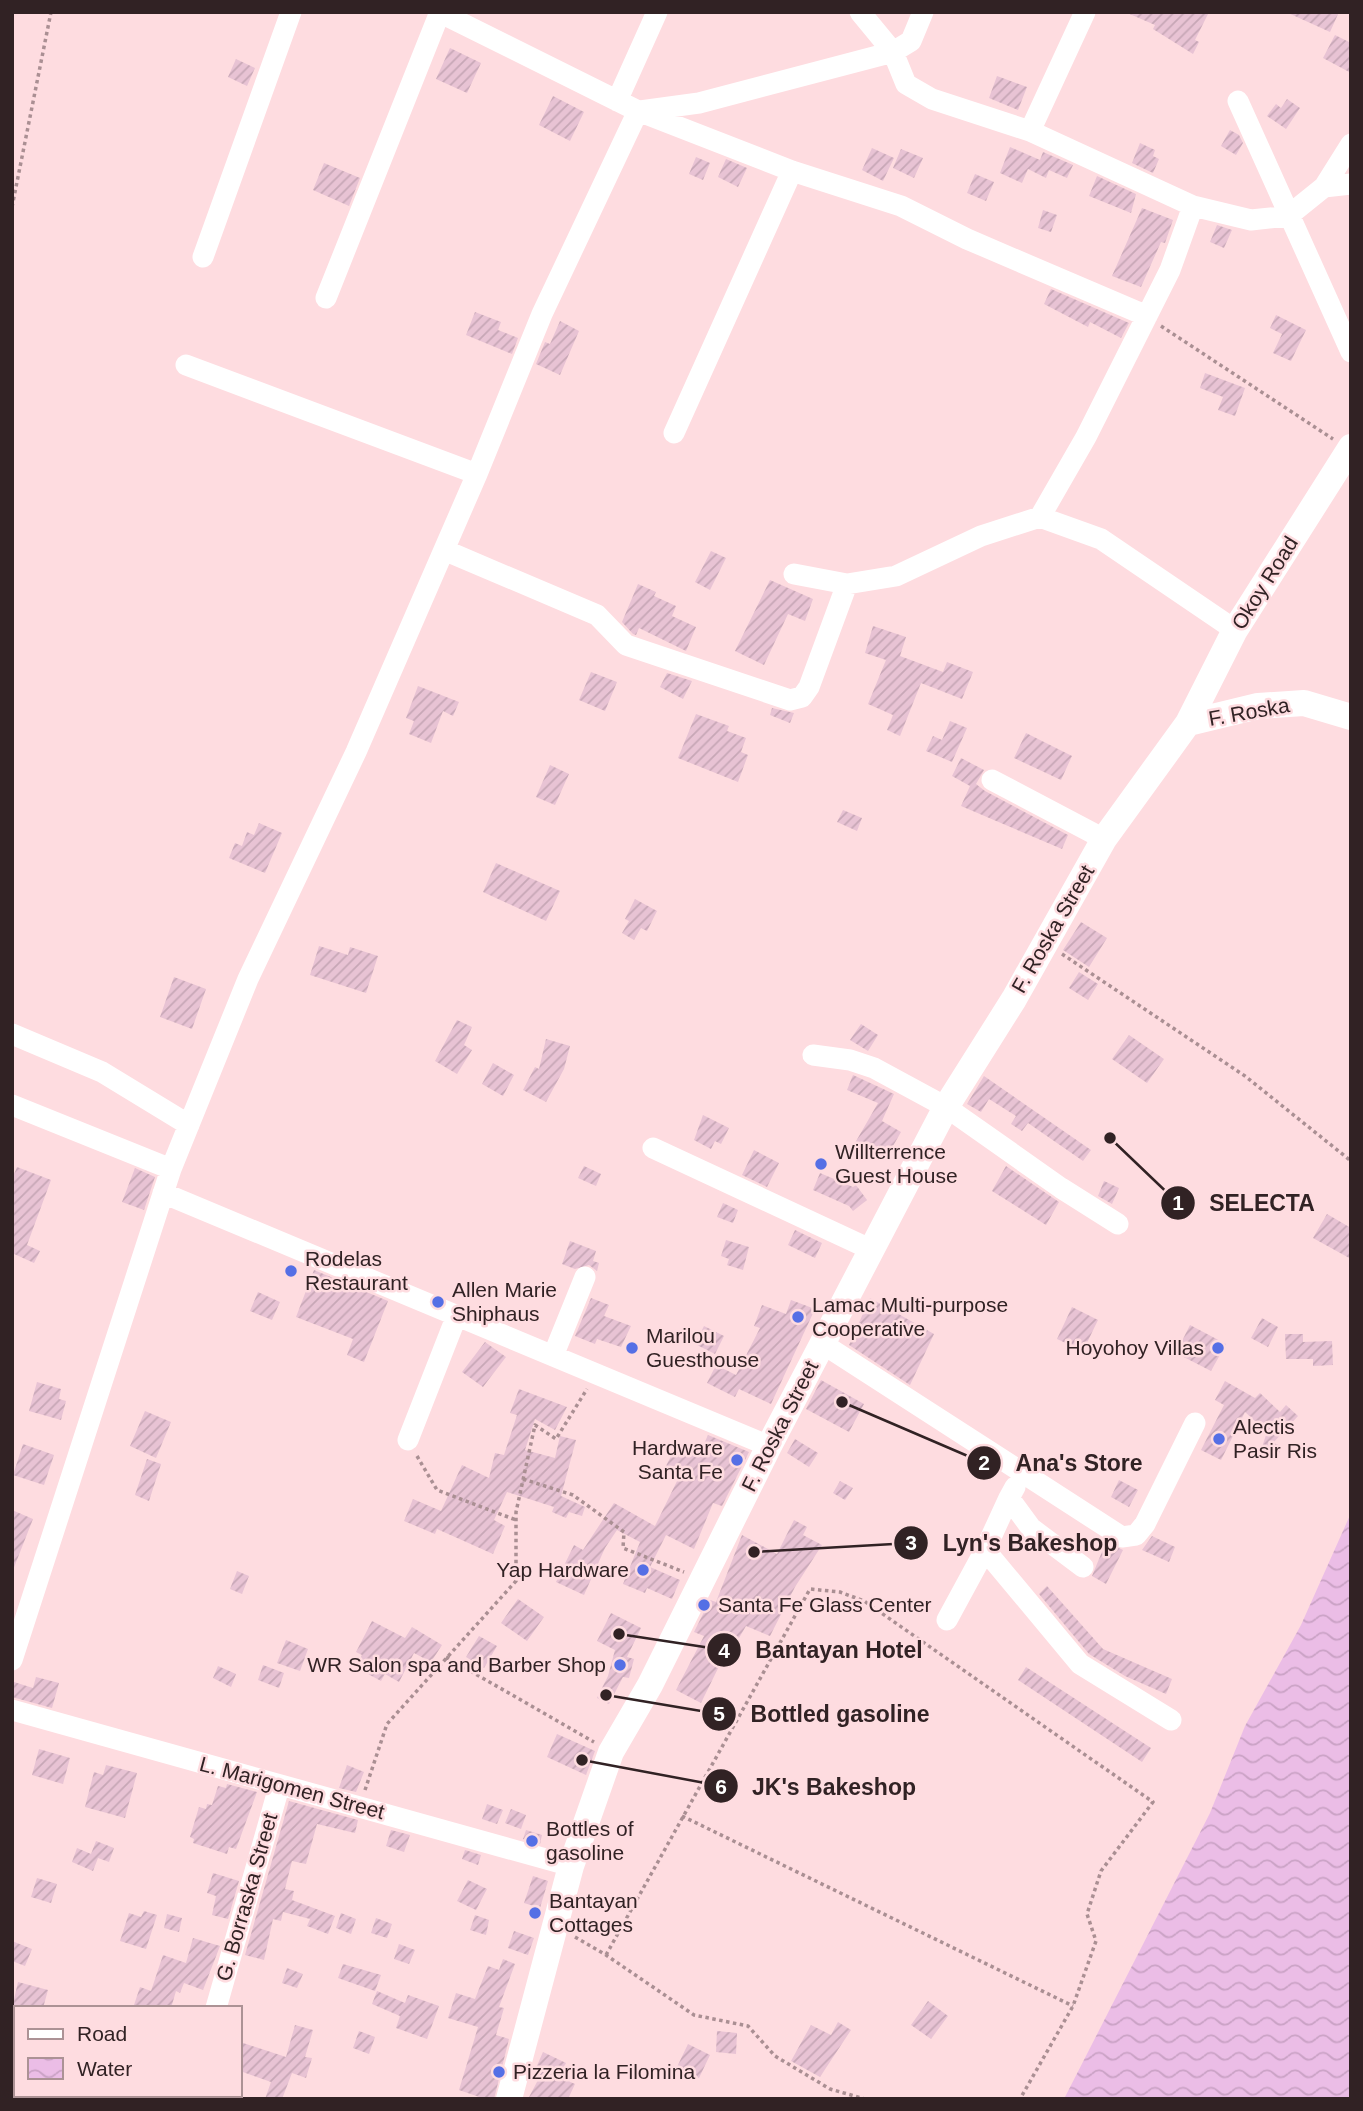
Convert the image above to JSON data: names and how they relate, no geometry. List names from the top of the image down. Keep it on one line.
{"streets":{"main road":["Okoy Road","F. Roska","F. Roska Street"],"street":["L. Marigomen Street","G. Borraska Street"]},"crossings":[["Okoy Road","F. Roska"],["Okoy Road","F. Roska Street"],["F. Roska","F. Roska Street"],["F. Roska Street","L. Marigomen Street"],["L. Marigomen Street","G. Borraska Street"]],"places":["SELECTA","Willterrence Guest House","Rodelas Restaurant","Allen Marie Shiphaus","Lamac Multi-purpose Cooperative","Marilou Guesthouse","Hoyohoy Villas","Ana's Store","Alectis Pasir Ris","Hardware Santa Fe","Lyn's Bakeshop","Yap Hardware","Santa Fe Glass Center","Bantayan Hotel","WR Salon spa and Barber Shop","Bottled gasoline","JK's Bakeshop","Bottles of gasoline","Bantayan Cottages","Pizzeria la Filomina"],"legend":["Road","Water"]}
